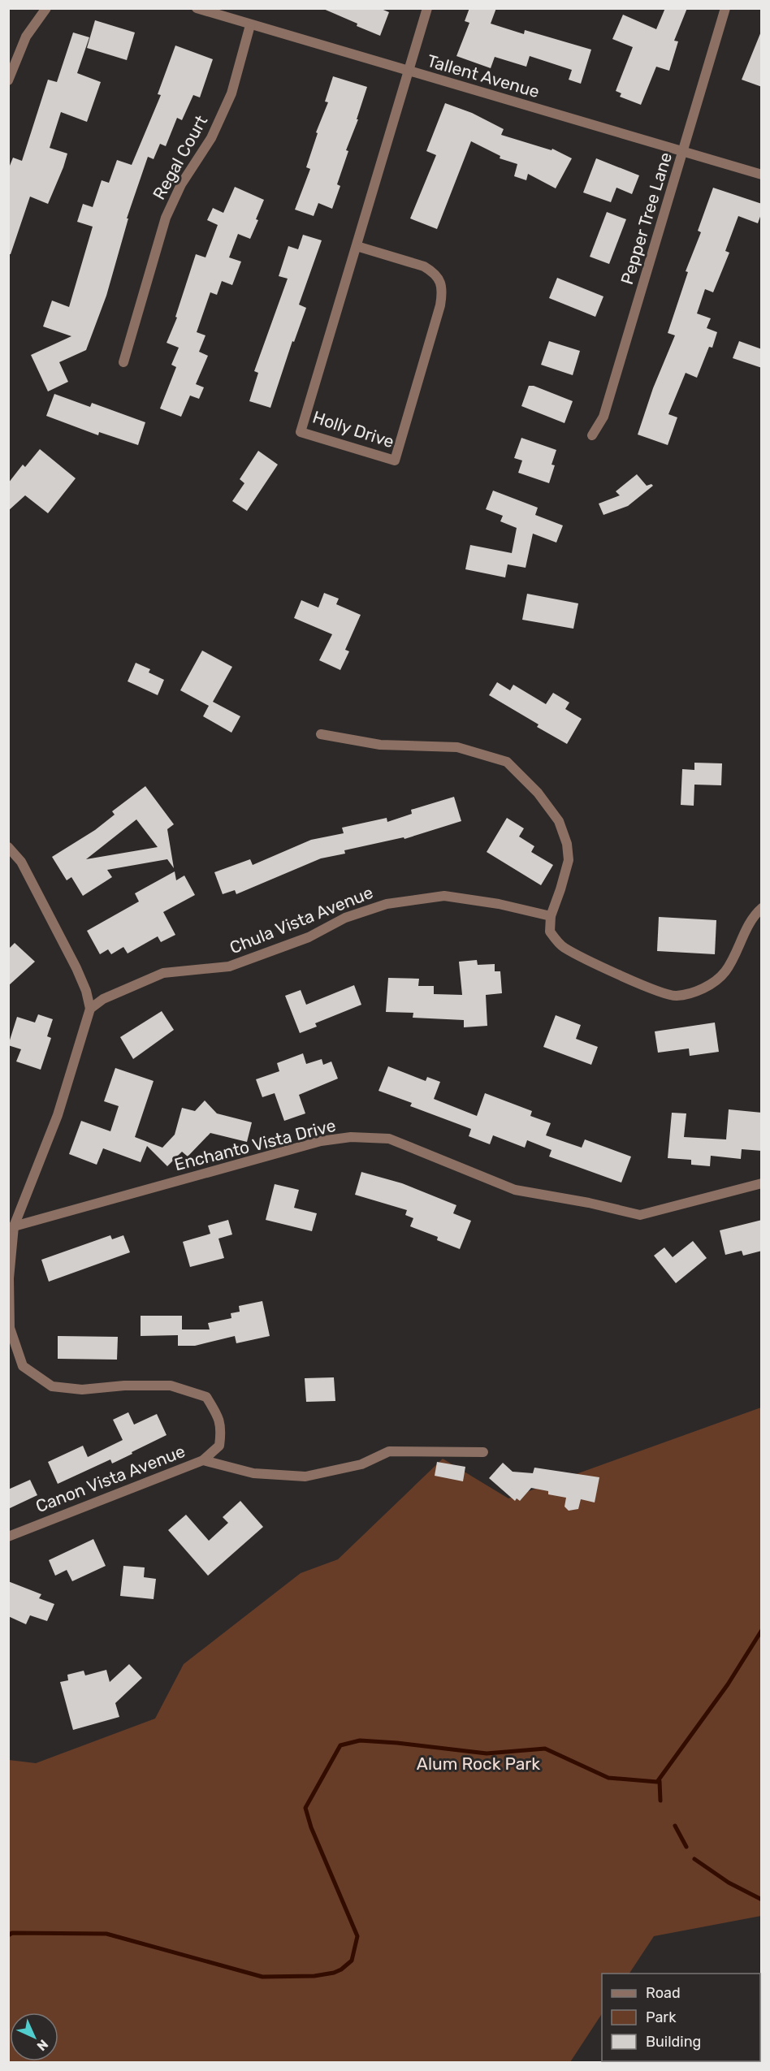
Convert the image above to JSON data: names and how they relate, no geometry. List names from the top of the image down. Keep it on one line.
{"streets":{"street":["Tallent Avenue","Regal Court","Pepper Tree Lane","Holly Drive","Chula Vista Avenue","Enchanto Vista Drive","Canon Vista Avenue"]},"crossings":[["Tallent Avenue","Regal Court"],["Tallent Avenue","Pepper Tree Lane"],["Tallent Avenue","Holly Drive"]],"parks":["Alum Rock Park"],"legend":["Road","Park","Building"],"north":"bottom right"}
